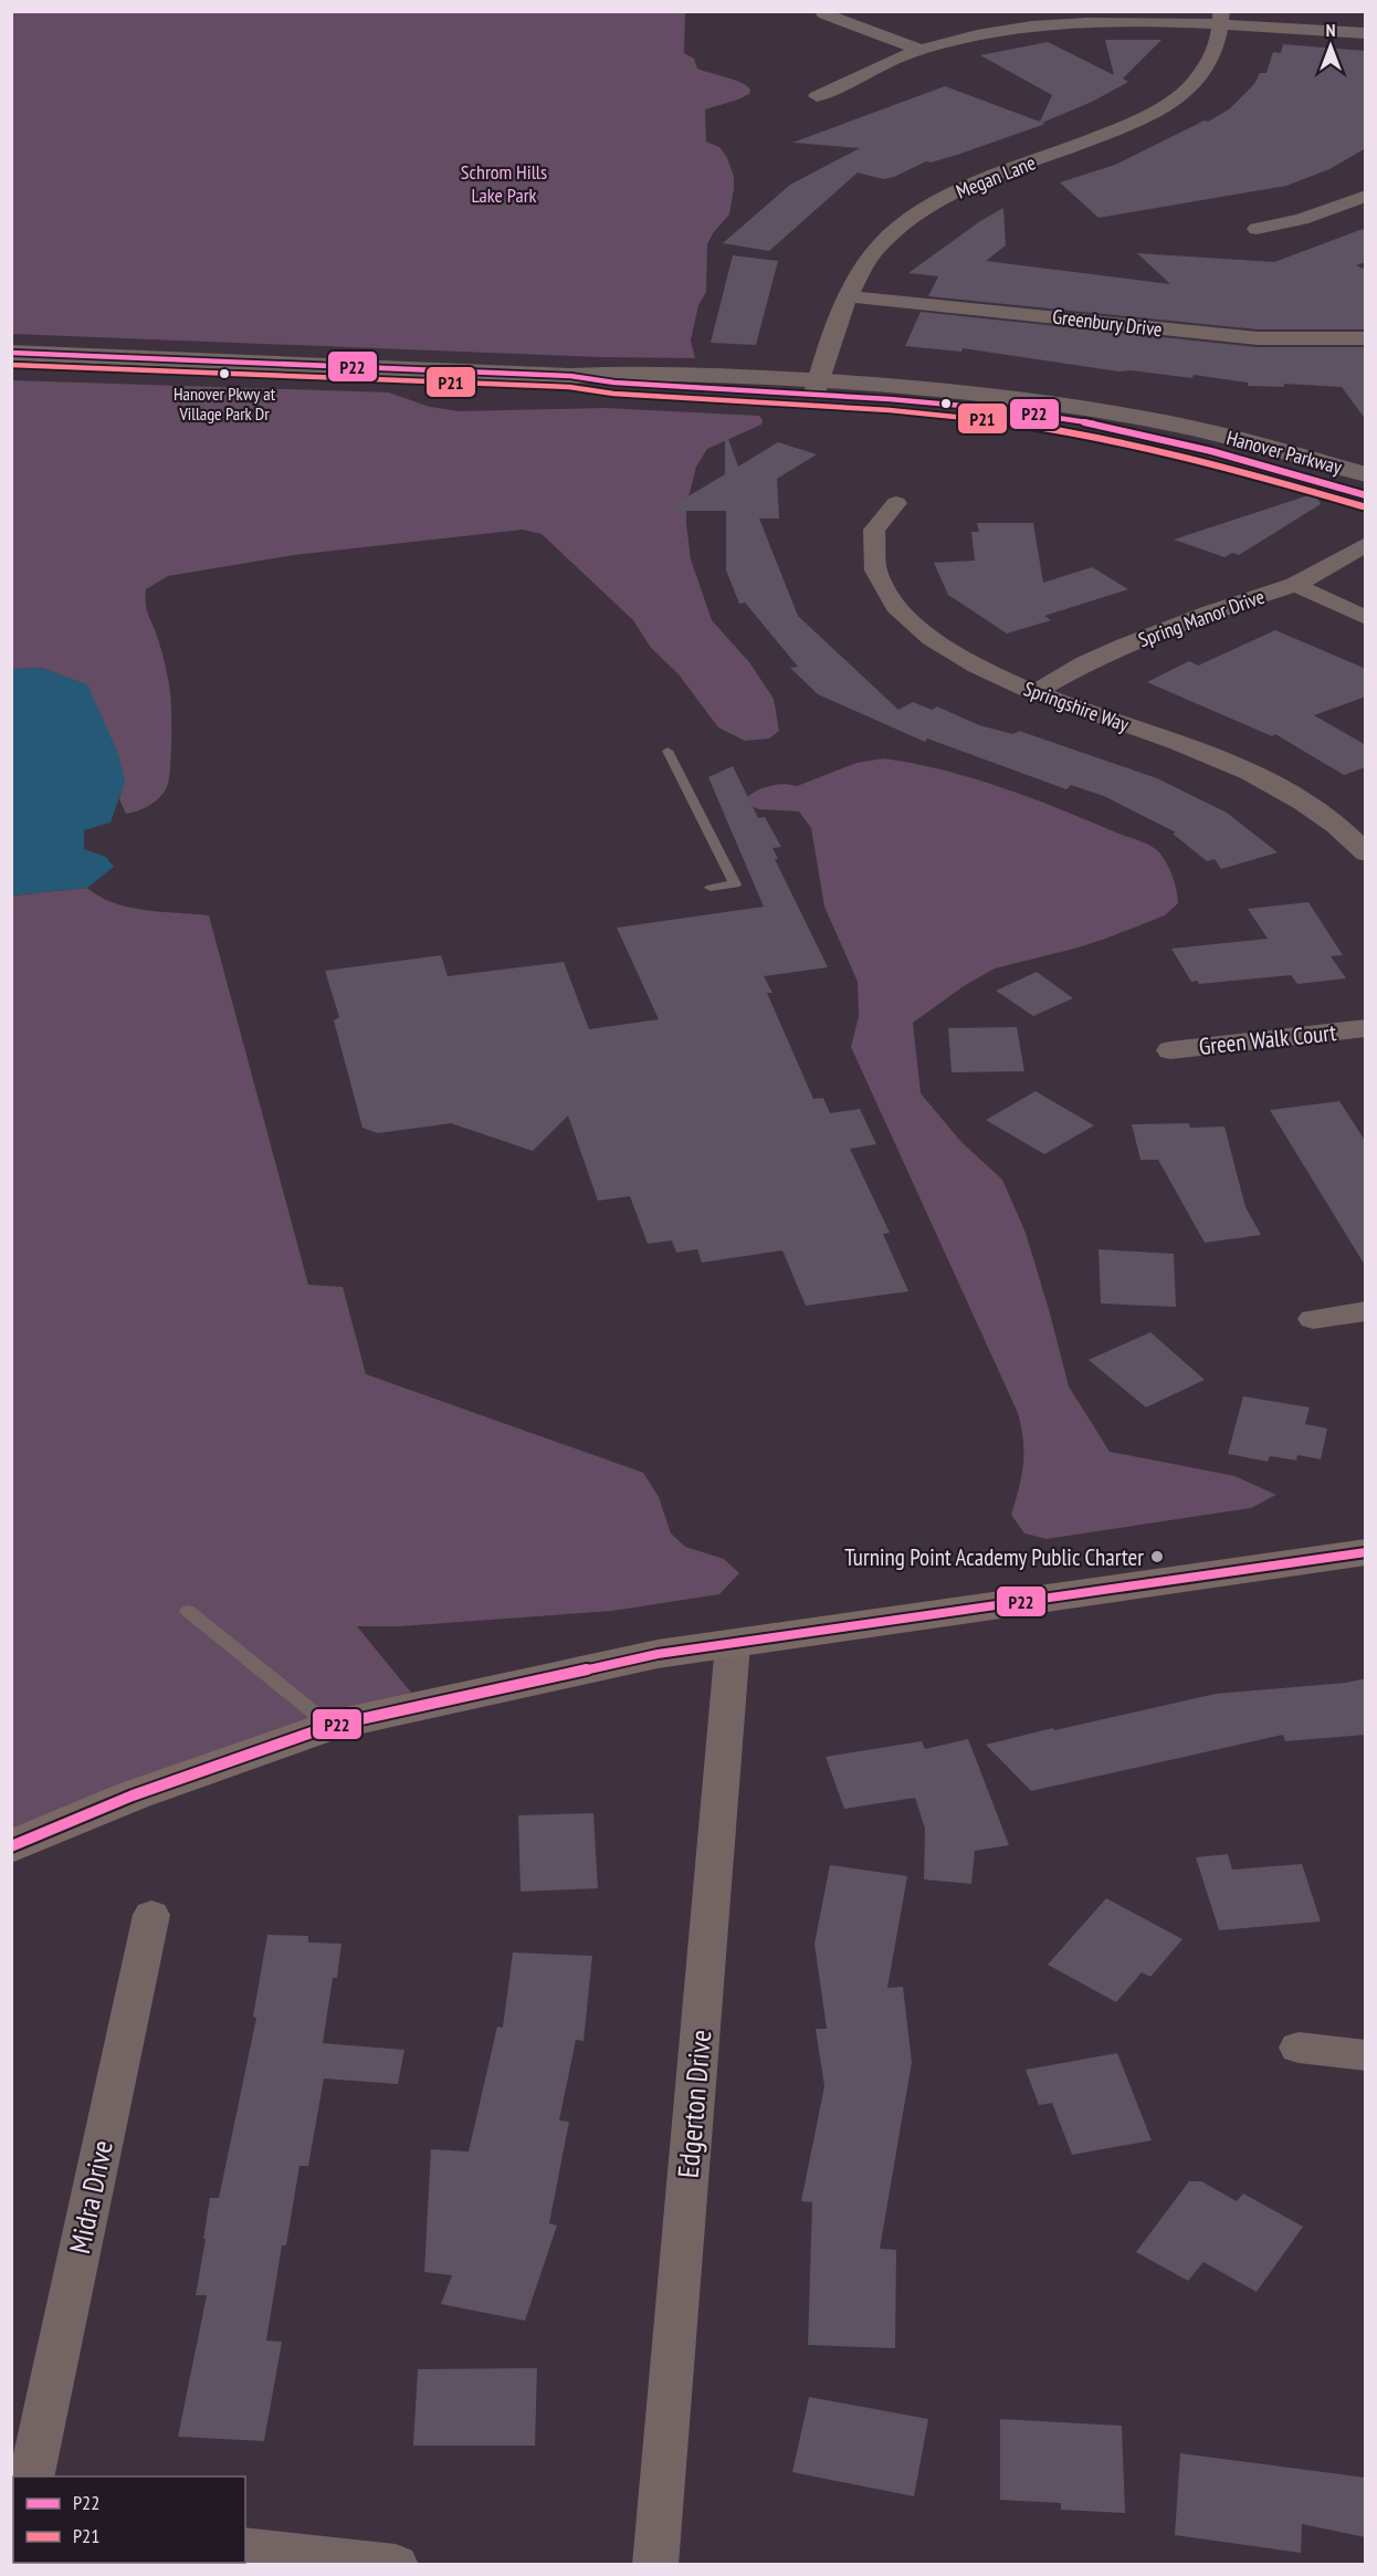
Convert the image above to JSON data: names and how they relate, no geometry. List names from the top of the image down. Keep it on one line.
{"streets":{"street":["Megan Lane","Greenbury Drive","Hanover Parkway","Spring Manor Drive","Springshire Way","Green Walk Court","Edgerton Drive","Midra Drive"]},"crossings":[["Megan Lane","Greenbury Drive"],["Megan Lane","Hanover Parkway"],["Spring Manor Drive","Springshire Way"]],"parks":["Schrom Hills Lake Park"],"places":["Hanover Pkwy at Village Park Dr","Turning Point Academy Public Charter"],"lines":["transit line P22","transit line P21"],"legend":["P22","P21"],"north":"top"}
